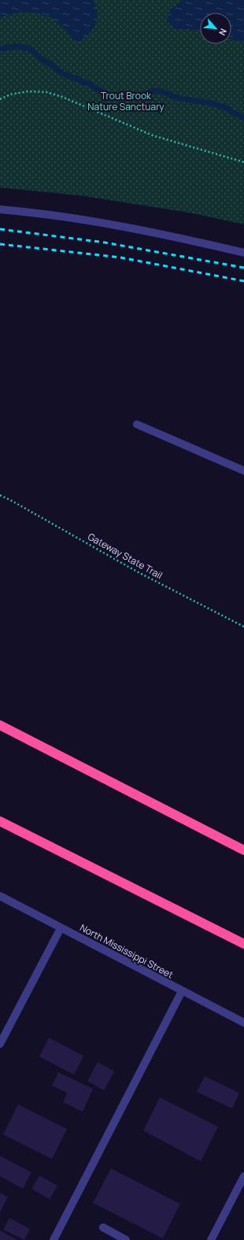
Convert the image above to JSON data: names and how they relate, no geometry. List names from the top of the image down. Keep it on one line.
{"streets":{"street":["North Mississippi Street"],"path":["Gateway State Trail"]},"parks":["Trout Brook Nature Sanctuary"],"north":"bottom right"}
